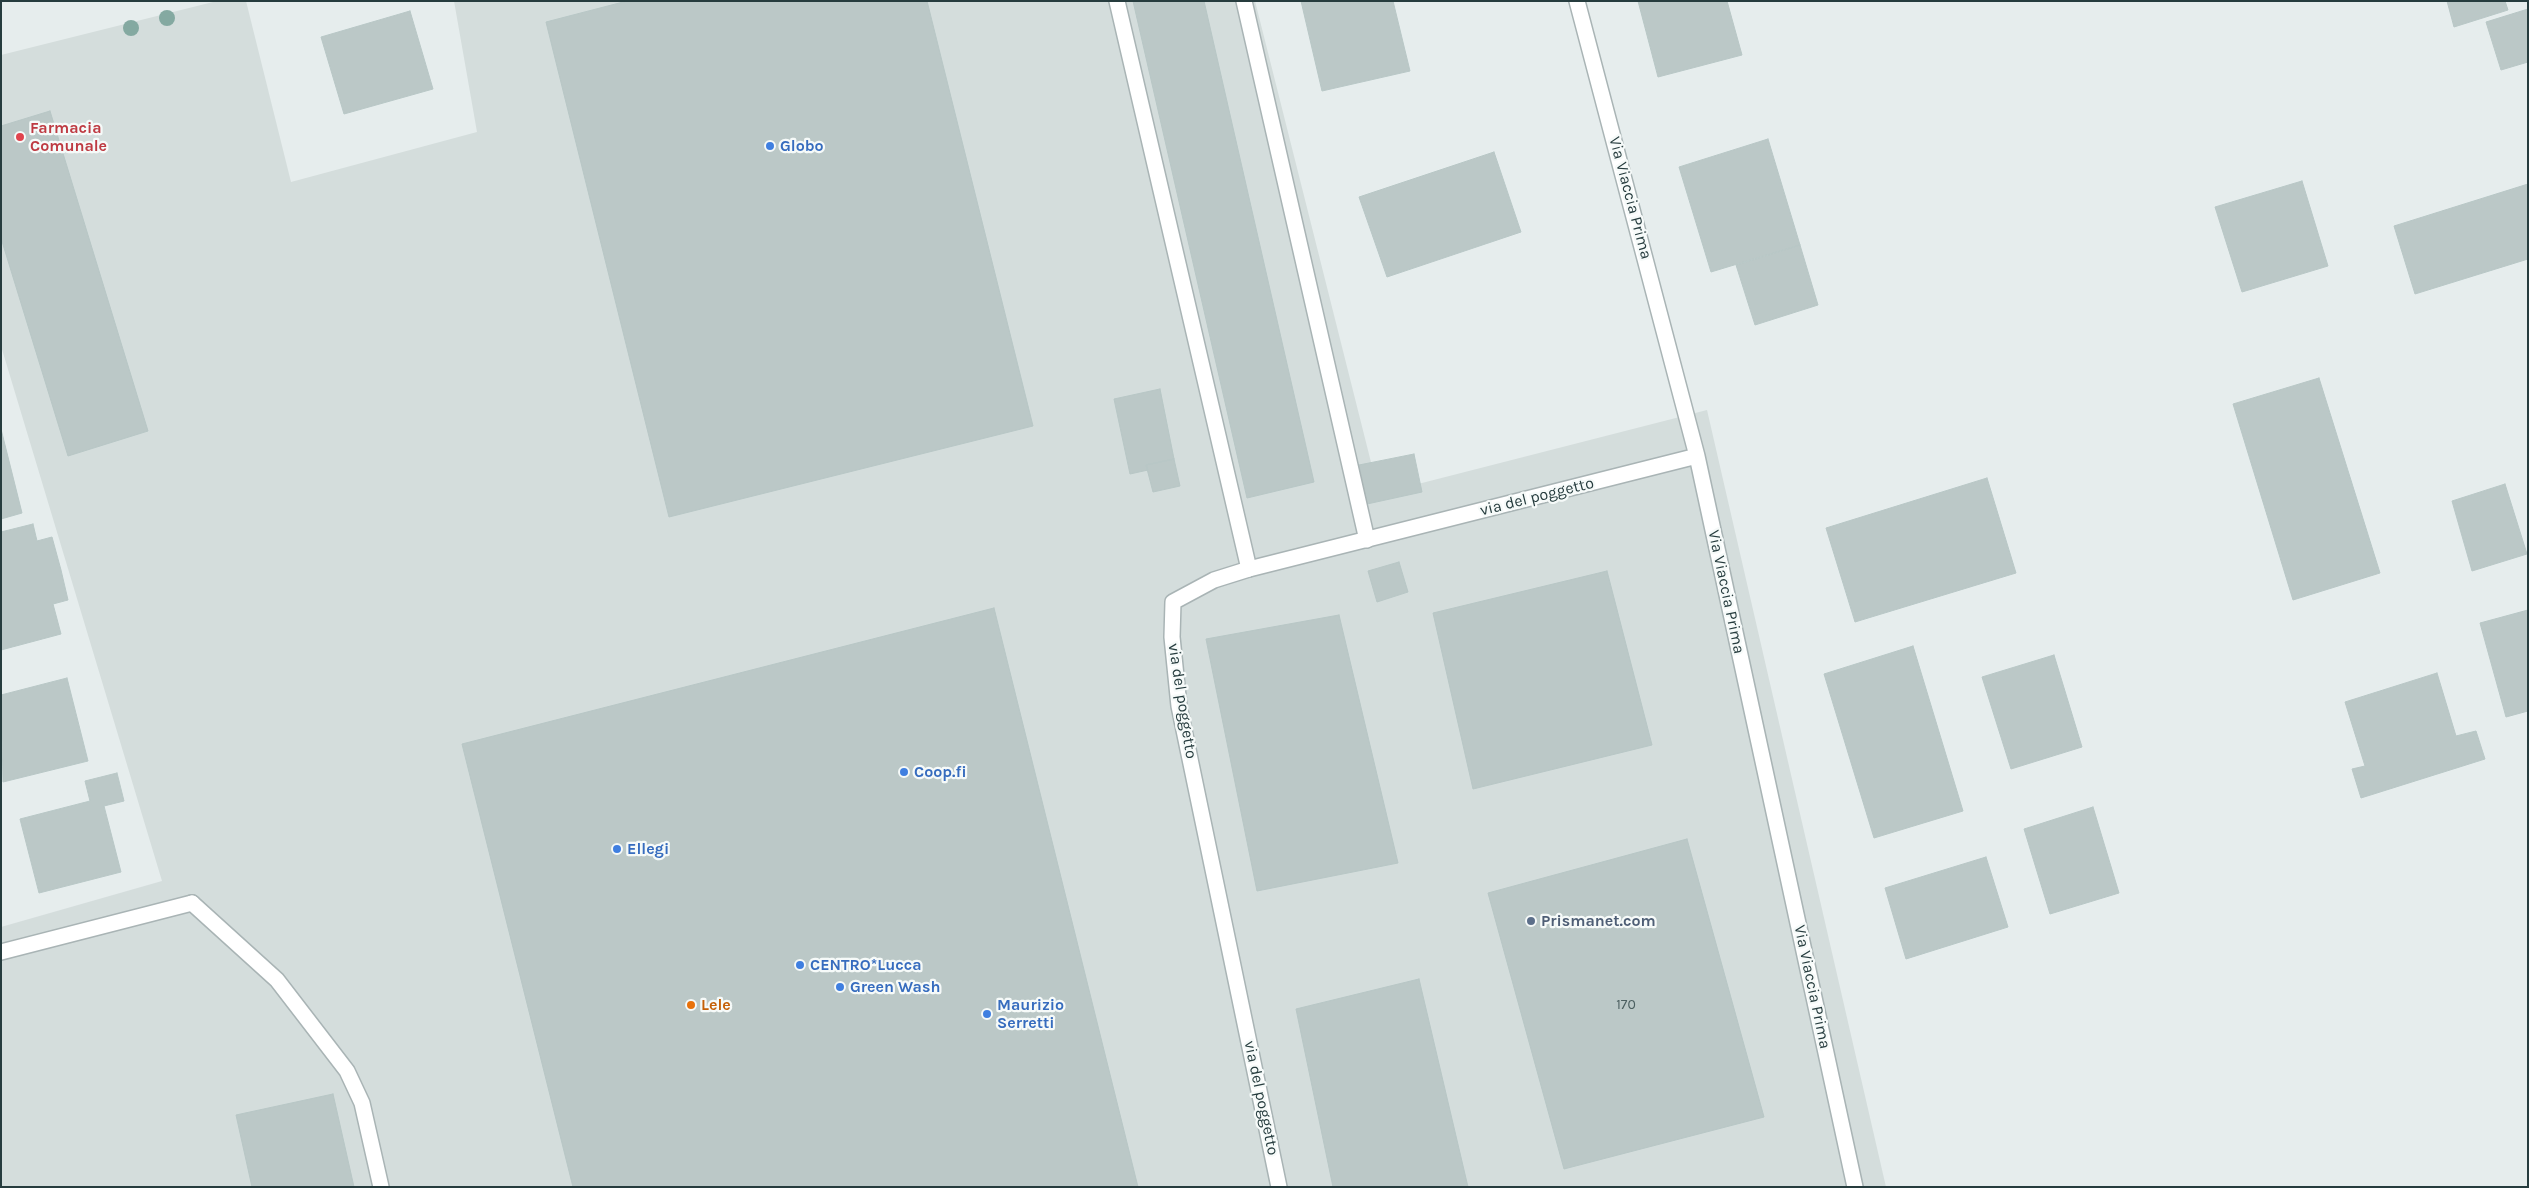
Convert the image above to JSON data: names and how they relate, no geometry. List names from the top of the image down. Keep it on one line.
{"streets":{"street":["Via Viaccia Prima","via del poggetto"]},"crossings":[["Via Viaccia Prima","via del poggetto"]],"places":["Farmacia Comunale","Globo","Coop.fi","Ellegi","Prismanet.com","CENTRO*Lucca","Green Wash","Lele","Maurizio Serretti"],"house_numbers":["170"]}
